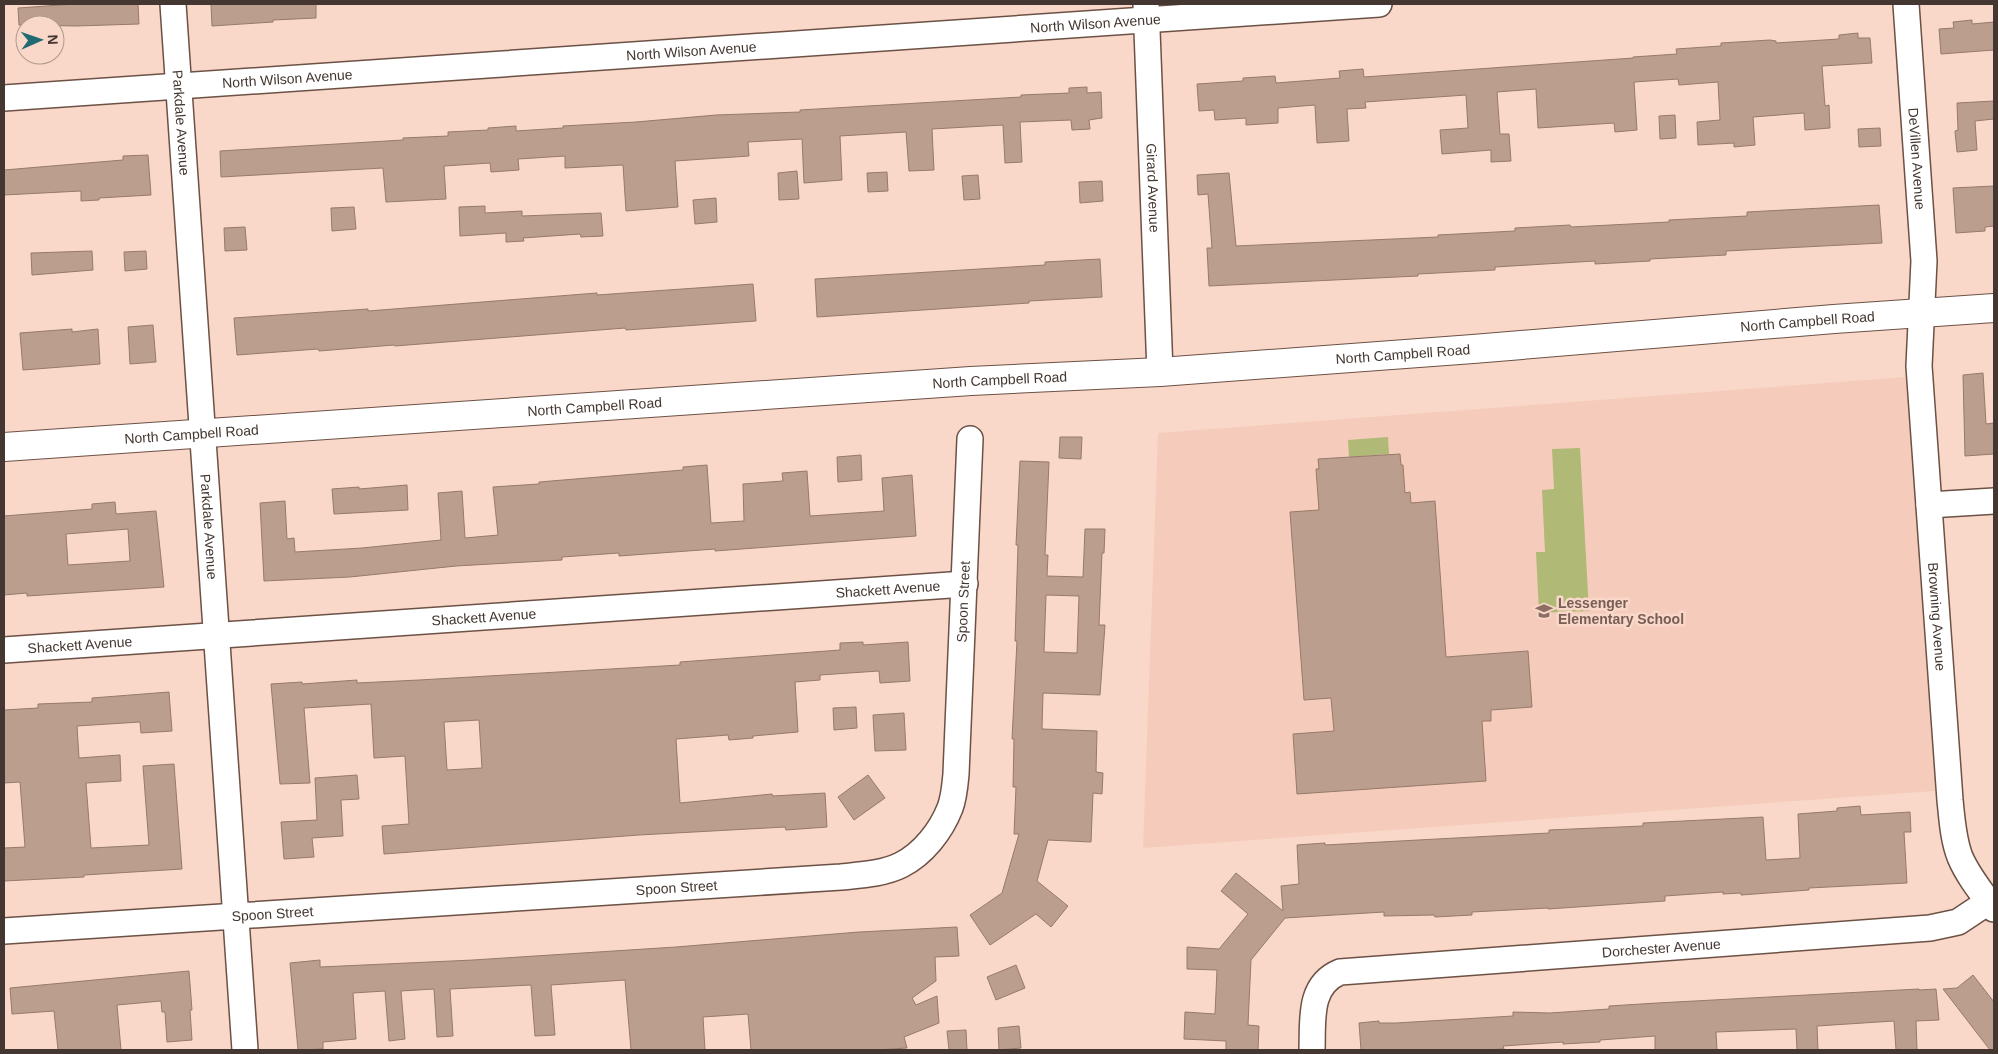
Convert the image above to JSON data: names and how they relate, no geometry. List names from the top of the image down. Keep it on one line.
{"streets":{"street":["North Wilson Avenue","Parkdale Avenue","DeVillen Avenue","Girard Avenue","North Campbell Road","Shackett Avenue","Spoon Street","Browning Avenue","Dorchester Avenue"]},"crossings":[["North Wilson Avenue","Parkdale Avenue"],["North Wilson Avenue","Girard Avenue"],["Parkdale Avenue","North Campbell Road"],["Parkdale Avenue","Shackett Avenue"],["Parkdale Avenue","Spoon Street"],["DeVillen Avenue","North Campbell Road"],["DeVillen Avenue","Browning Avenue"],["Girard Avenue","North Campbell Road"],["North Campbell Road","Browning Avenue"],["Shackett Avenue","Spoon Street"],["Browning Avenue","Dorchester Avenue"]],"places":{"school or university":["Lessenger Elementary School"]},"north":"right"}
